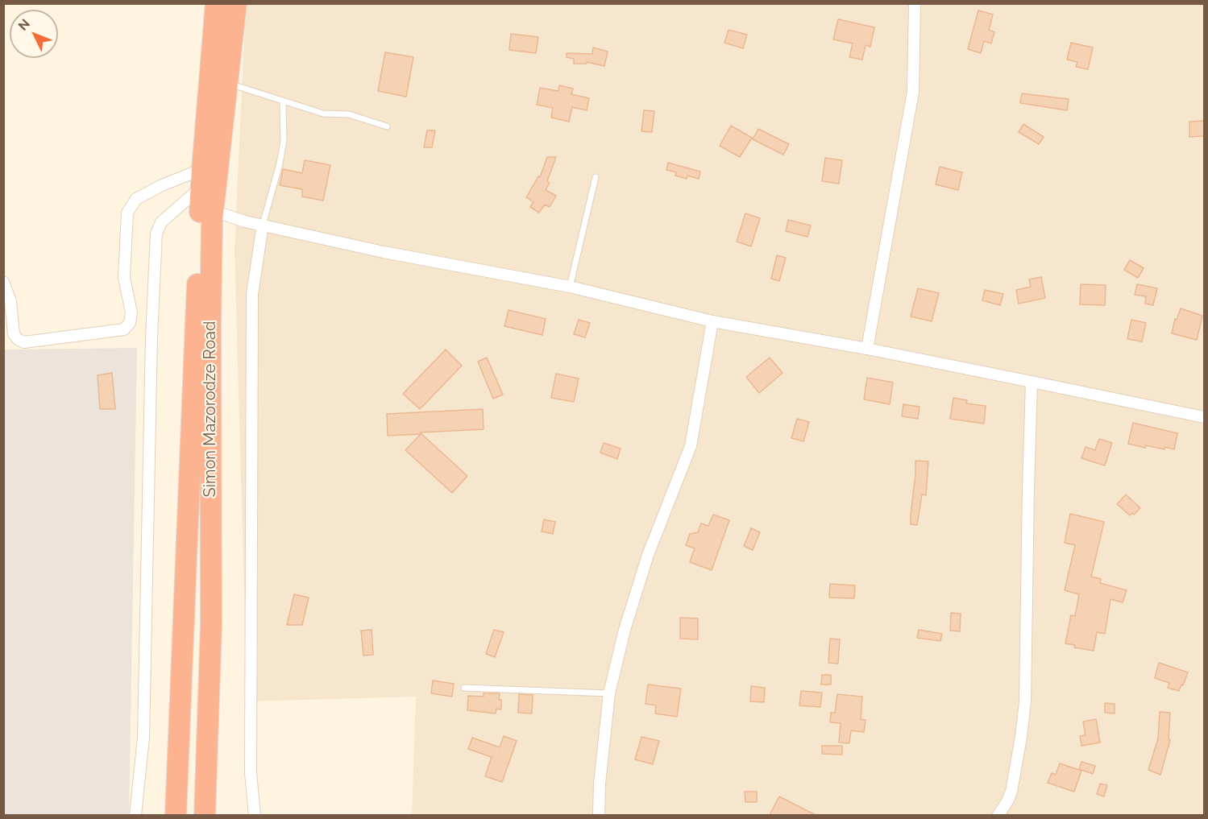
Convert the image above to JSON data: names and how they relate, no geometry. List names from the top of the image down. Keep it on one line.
{"streets":{"highway":["Simon Mazorodze Road"]},"north":"top left"}
